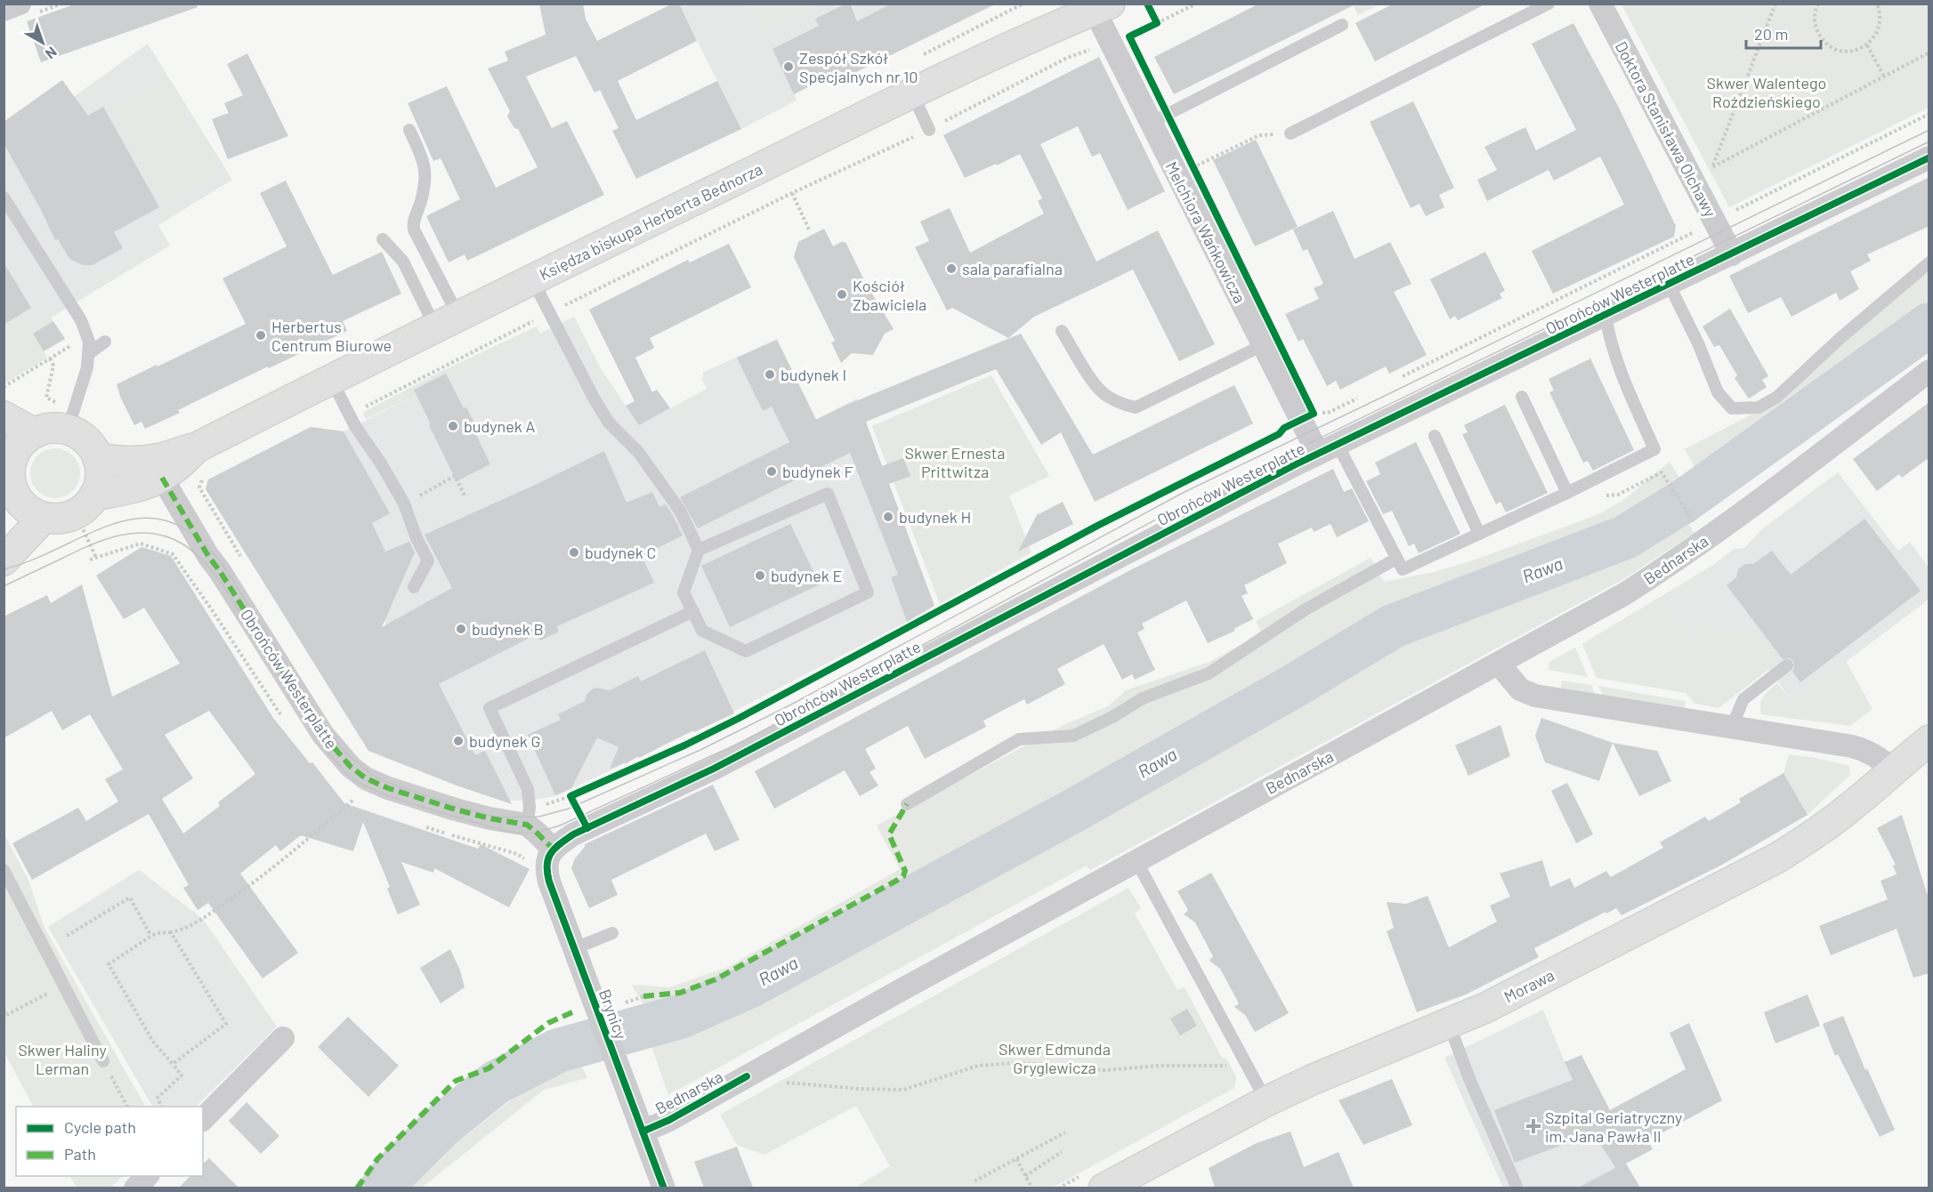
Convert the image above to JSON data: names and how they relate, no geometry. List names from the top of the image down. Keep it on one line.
{"streets":{"street":["Doktora Stanisława Olchawy","Księdza biskupa Herberta Bednorza","Melchiora Wańkowicza","Obrońców Westerplatte","Bednarska","Morawa","Brynicy"]},"crossings":[["Doktora Stanisława Olchawy","Obrońców Westerplatte"],["Księdza biskupa Herberta Bednorza","Melchiora Wańkowicza"],["Księdza biskupa Herberta Bednorza","Obrońców Westerplatte"],["Melchiora Wańkowicza","Obrońców Westerplatte"],["Obrońców Westerplatte","Brynicy"],["Bednarska","Brynicy"]],"water":["Rawa"],"parks":["Skwer Walentego Roździeńskiego","Skwer Ernesta Prittwitza","Skwer Edmunda Gryglewicza","Skwer Haliny Lerman"],"places":{"other":["Zespół Szkół Specjalnych nr 10","sala parafialna","Kościół Zbawiciela","Herbertus Centrum Biurowe","budynek I","budynek A","budynek F","budynek H","budynek C","budynek E","budynek B","budynek G"],"health":["Szpital Geriatryczny im. Jana Pawła II"]},"legend":["Cycle path","Path"],"scale_bar":"20 m","north":"bottom right"}
